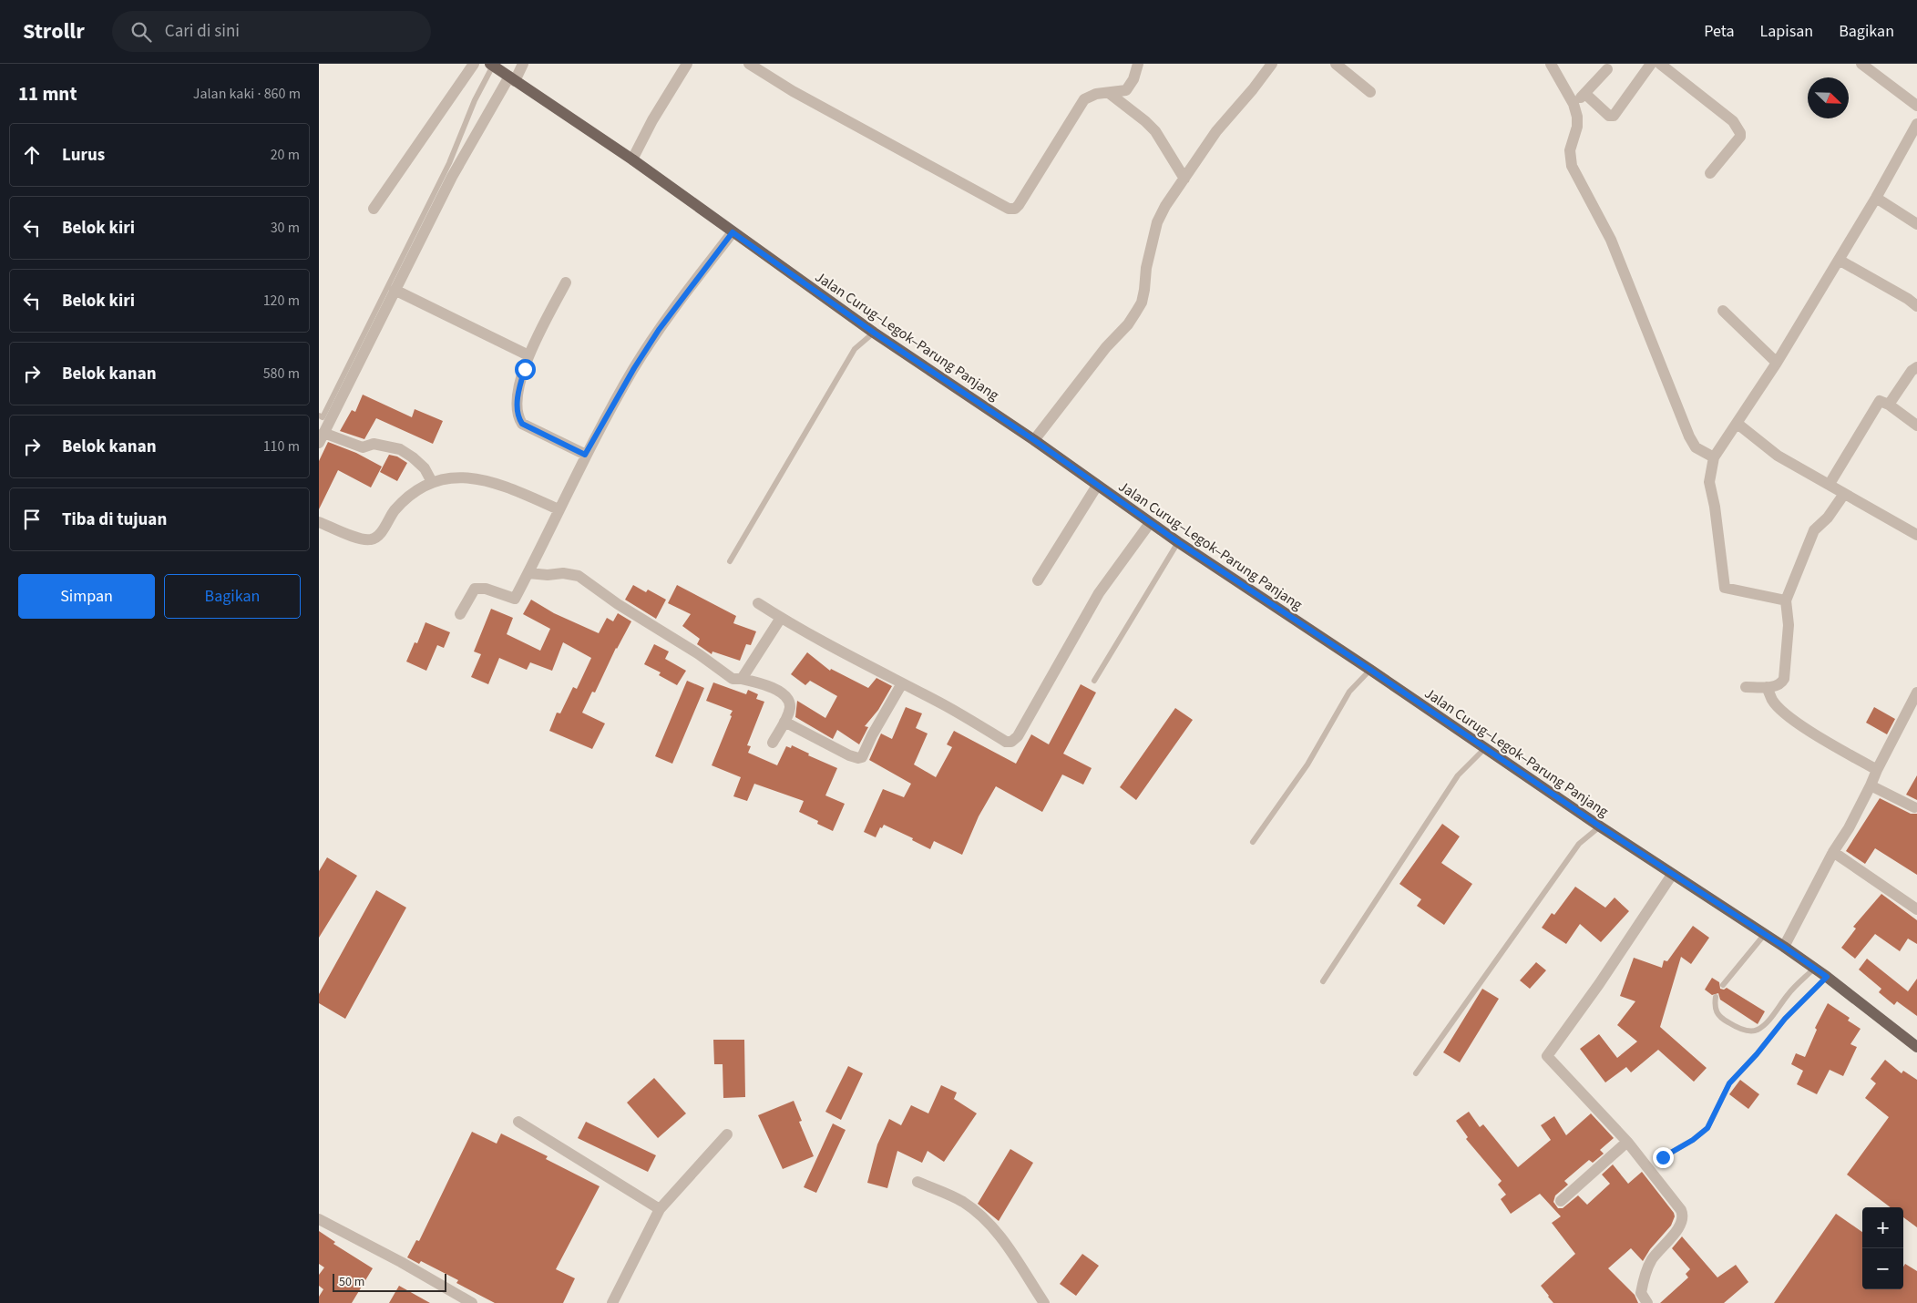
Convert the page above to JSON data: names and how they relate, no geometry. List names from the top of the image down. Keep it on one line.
{"streets":{"main road":["Jalan Curug–Legok–Parung Panjang"]},"scale_bar":"50 m","north":"bottom right","page":{"header":"Strollr","search":"Cari di sini","nav":["Peta","Lapisan","Bagikan"],"heading":["11 mnt","Jalan kaki · 860 m"],"list":[["Lurus","20 m"],["Belok kiri","30 m"],["Belok kiri","120 m"],["Belok kanan","580 m"],["Belok kanan","110 m"],"Tiba di tujuan"],"buttons":["Simpan","Bagikan"],"map_buttons":["+","−"],"scale":"50 m"}}
